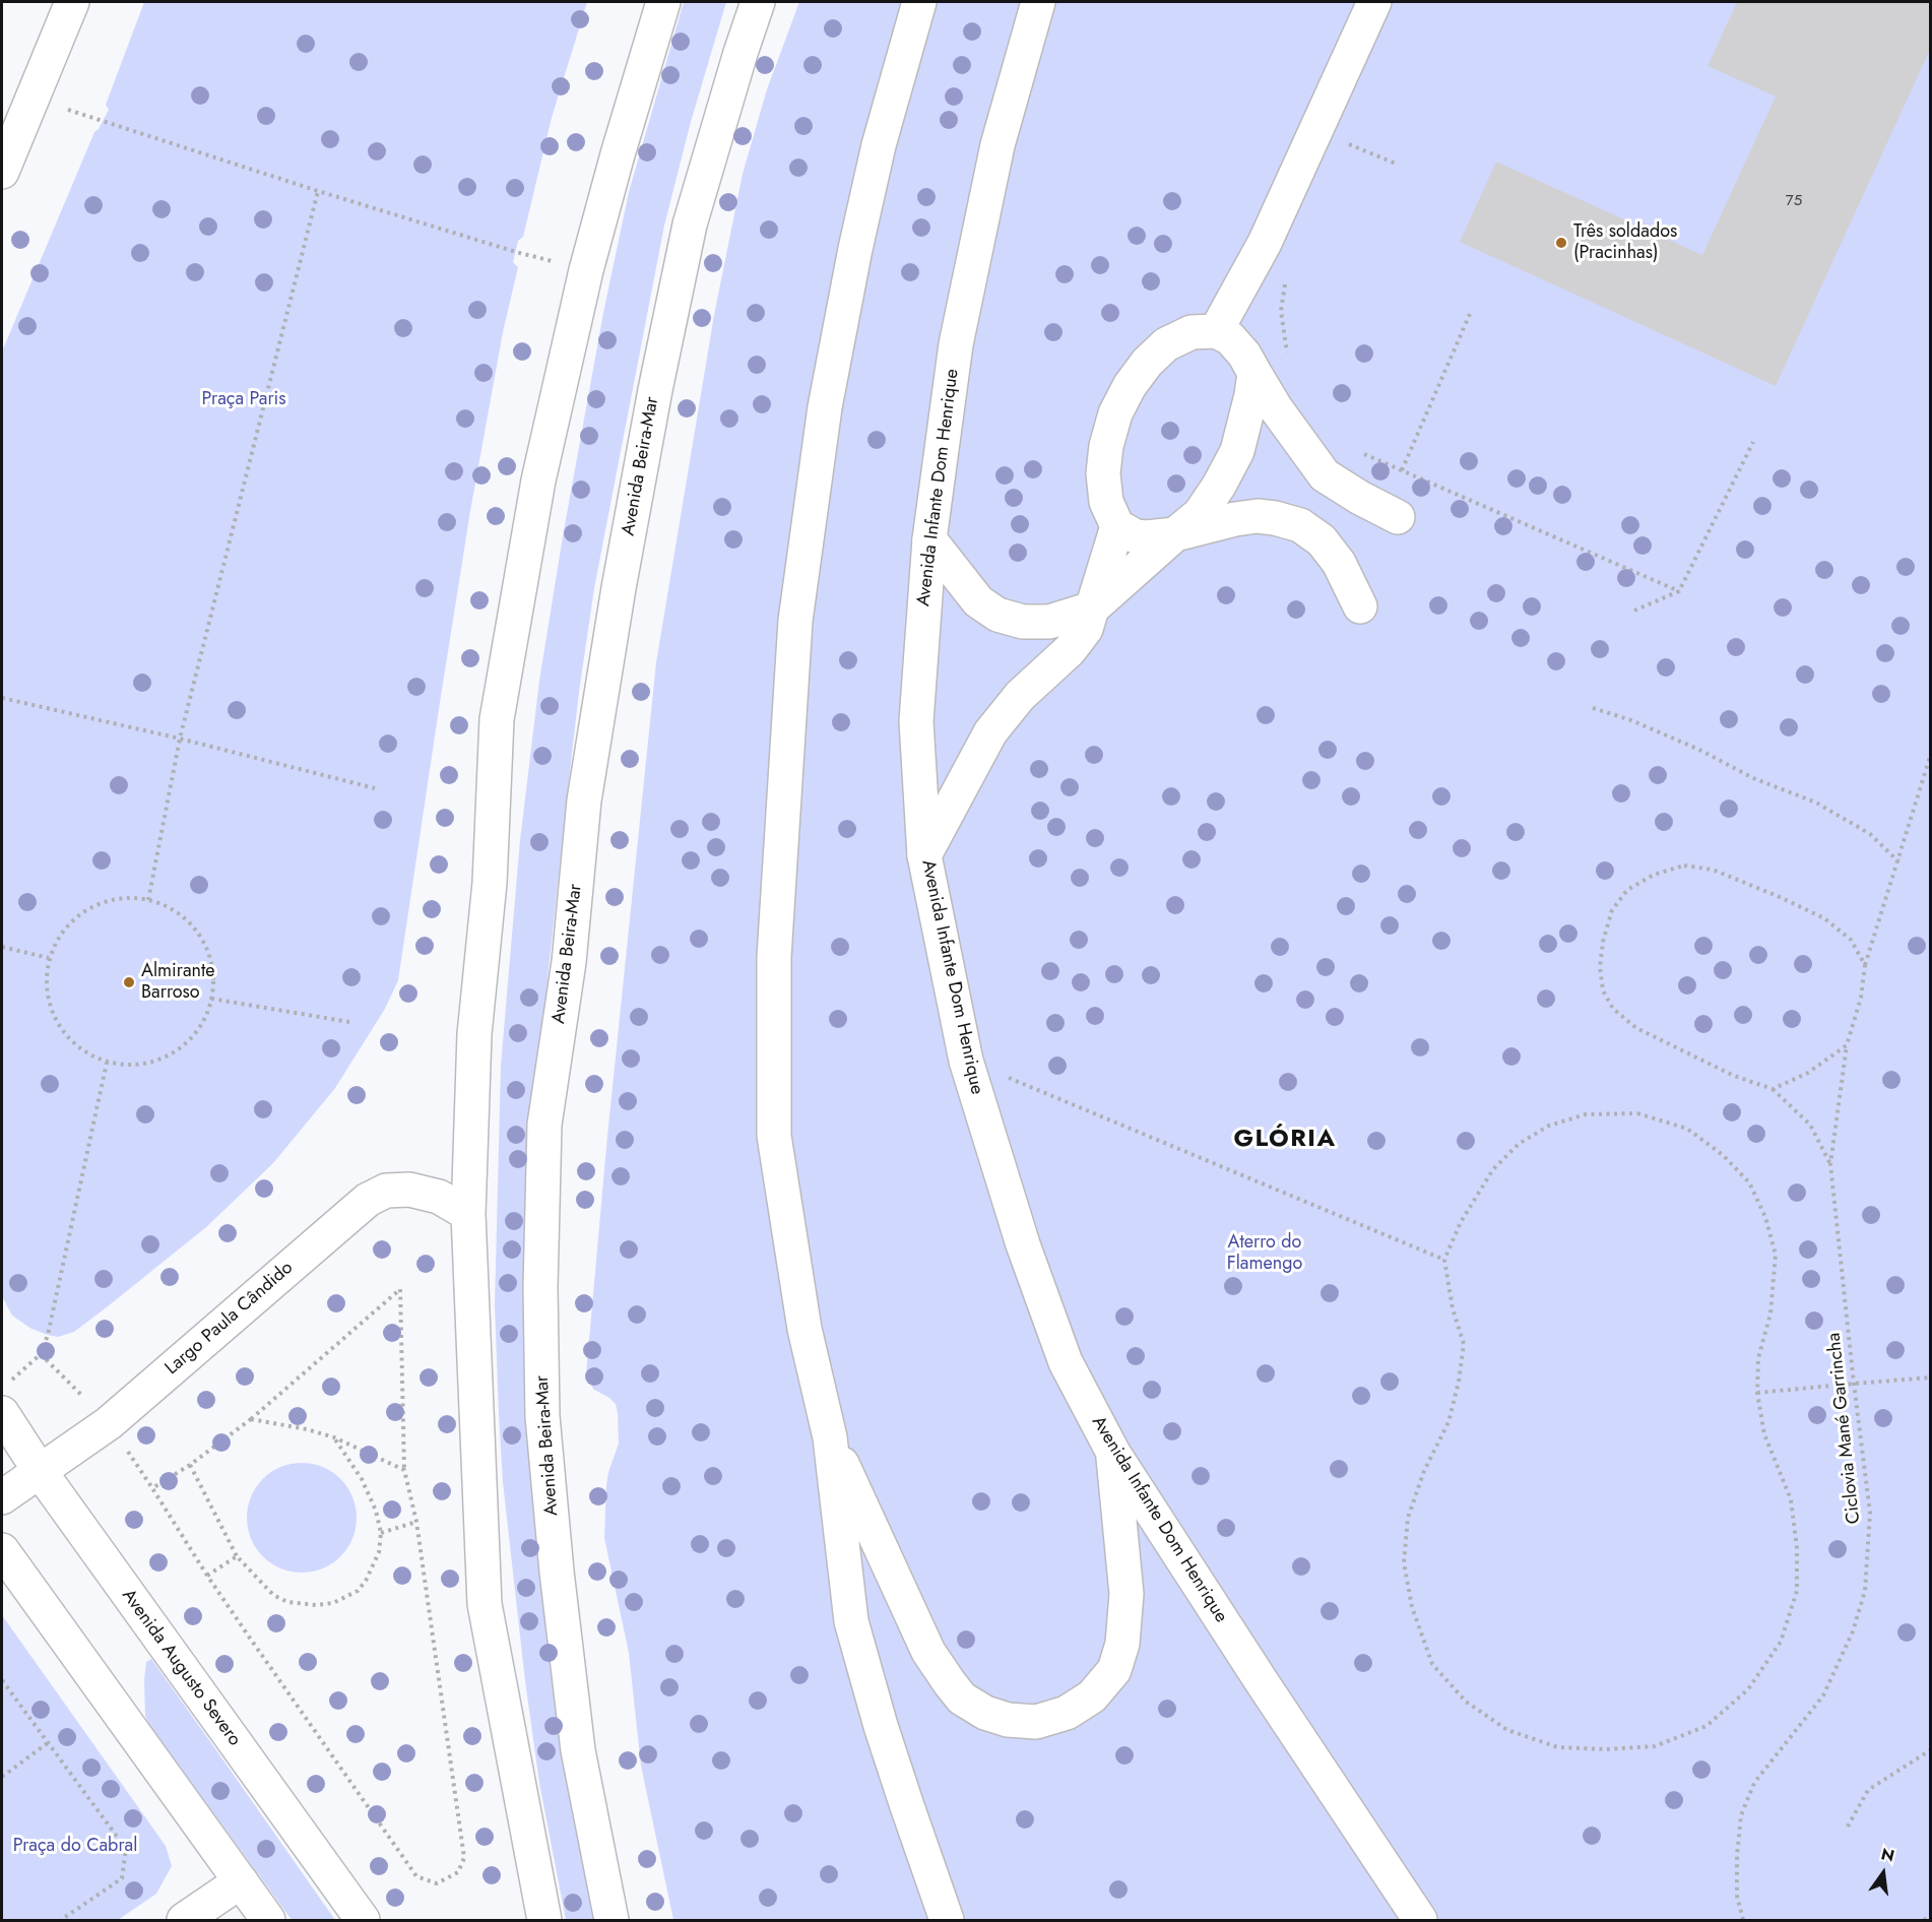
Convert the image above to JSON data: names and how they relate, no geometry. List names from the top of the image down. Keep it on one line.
{"streets":{"main road":["Avenida Beira-Mar","Avenida Infante Dom Henrique","Largo Paula Cândido","Avenida Augusto Severo"],"path":["Ciclovia Mané Garrincha"]},"crossings":[["Largo Paula Cândido","Avenida Augusto Severo"]],"districts":["GLÓRIA"],"parks":["Praça Paris","Aterro do Flamengo","Praça do Cabral"],"places":["Três soldados (Pracinhas)","Almirante Barroso"],"house_numbers":["75"],"north":"top"}
